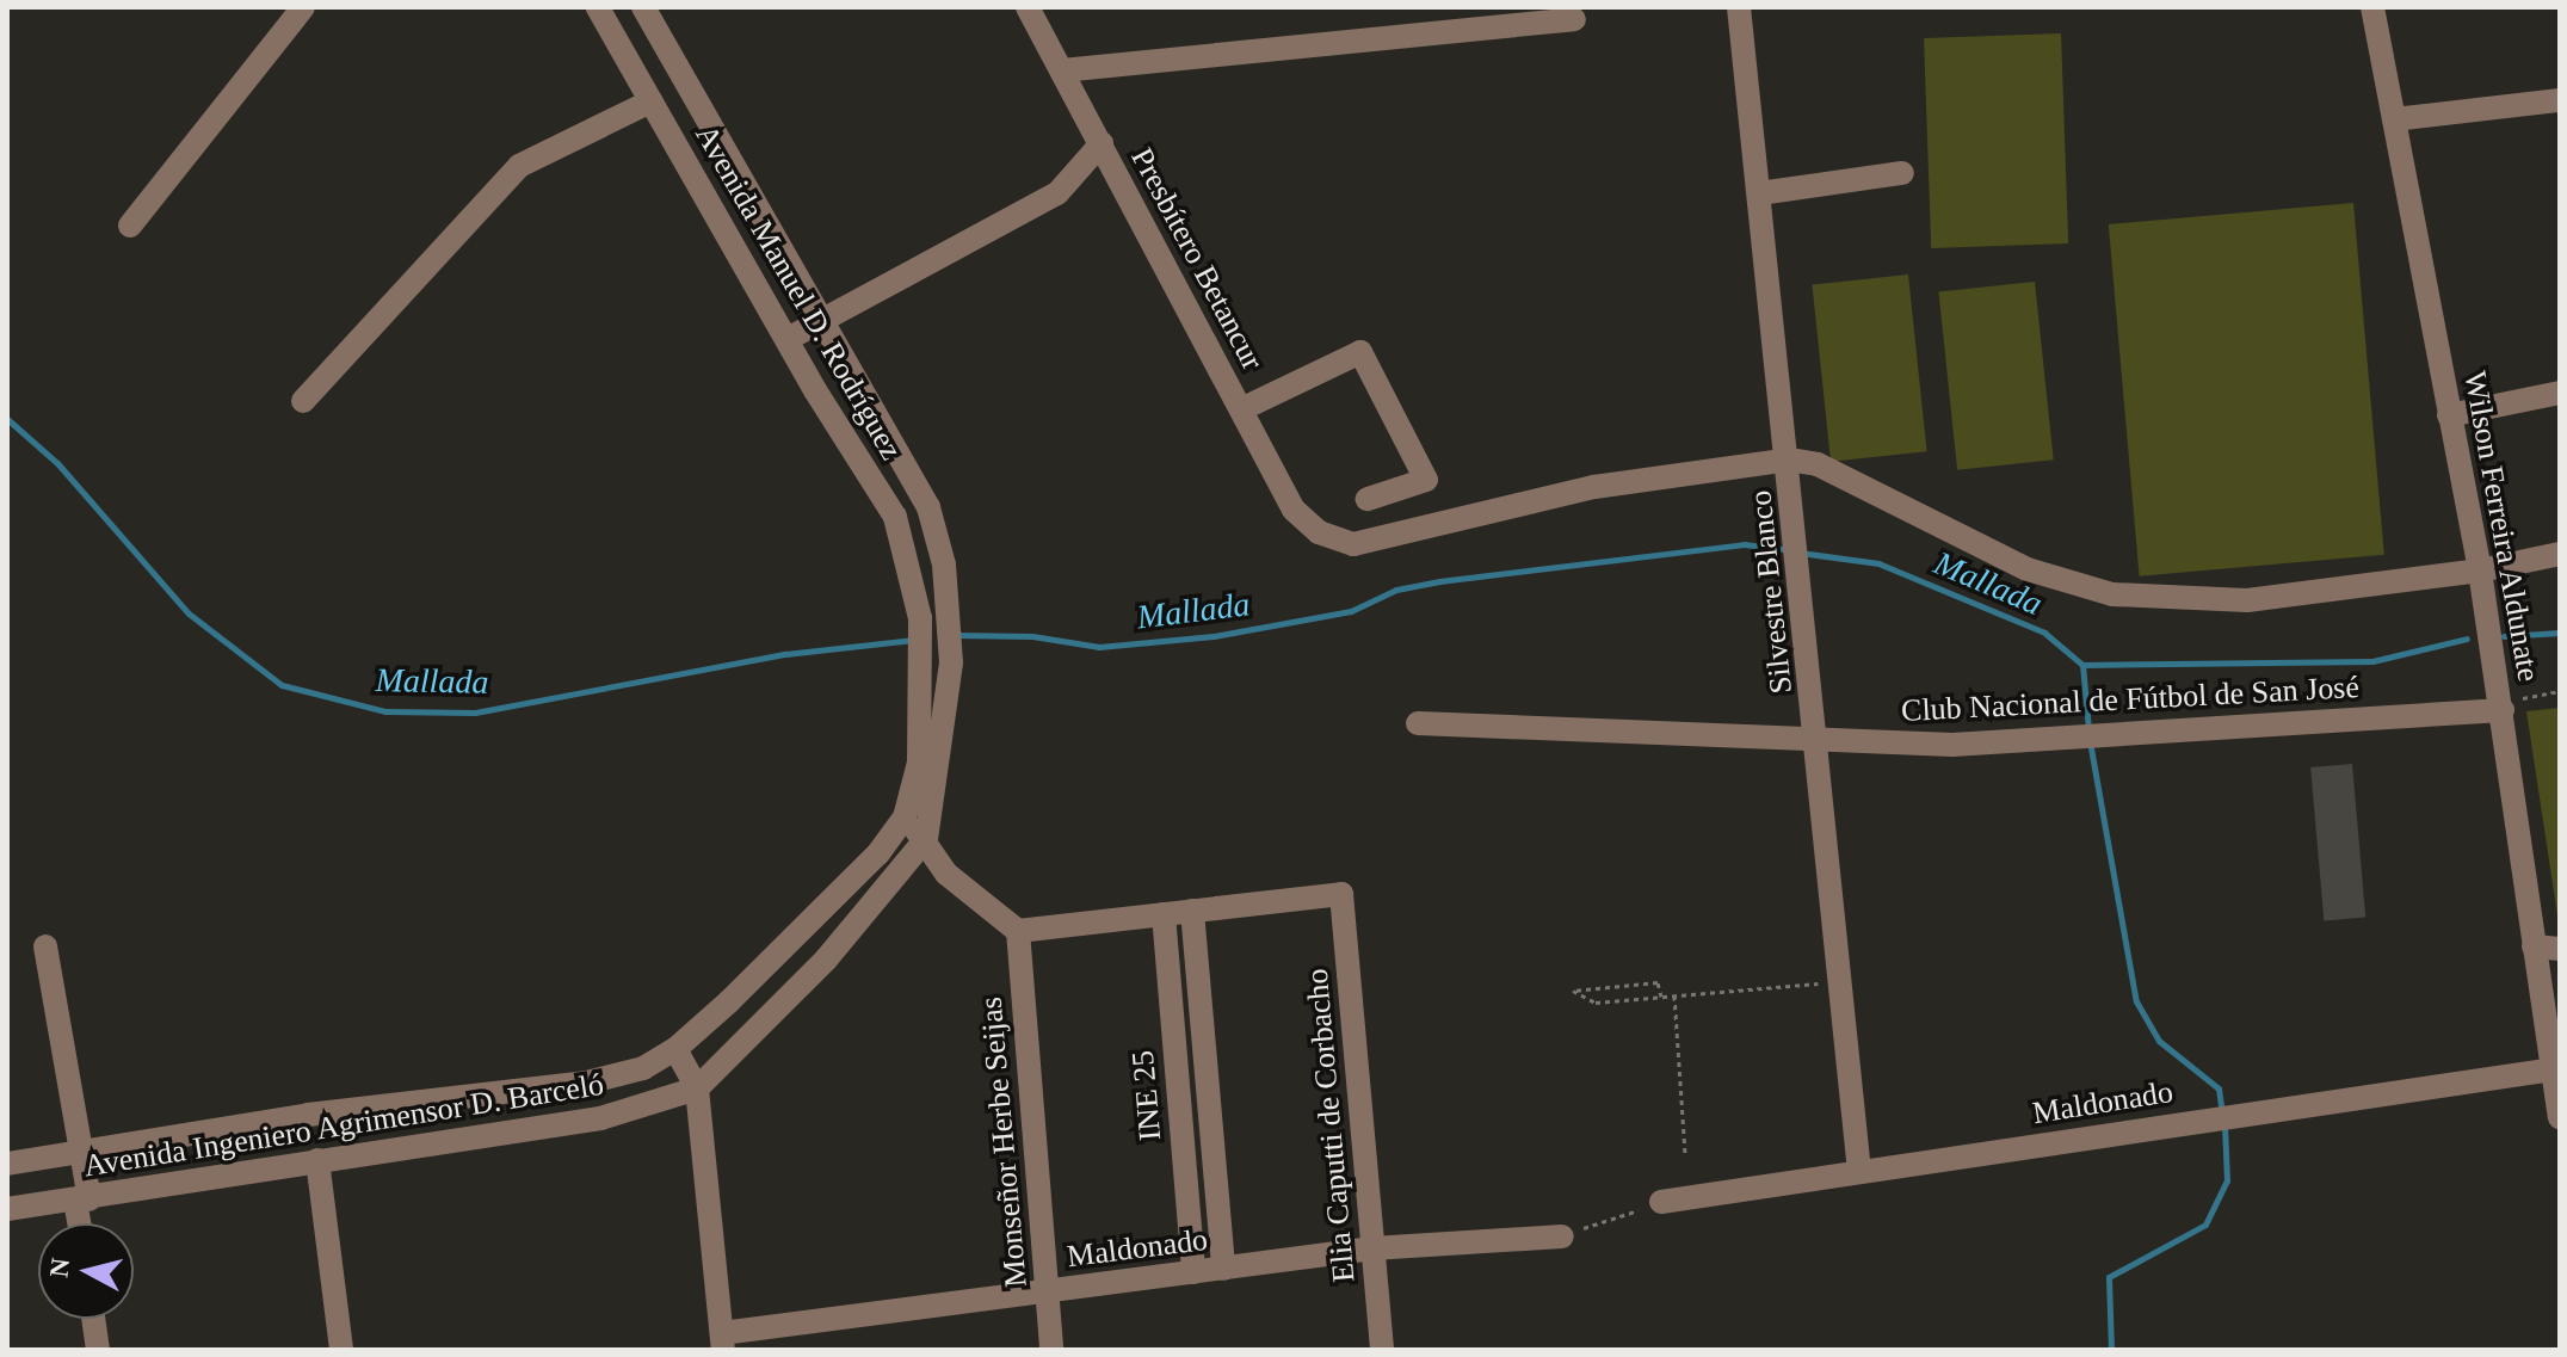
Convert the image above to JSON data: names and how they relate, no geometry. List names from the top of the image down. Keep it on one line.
{"streets":{"street":["Presbítero Betancur","Avenida Manuel D. Rodríguez","Wilson Ferreira Aldunate","Silvestre Blanco","Club Nacional de Fútbol de San José","INE 25","Maldonado","Avenida Ingeniero Agrimensor D. Barceló","Elia Caputti de Corbacho","Monseñor Herbe Seijas"]},"crossings":[["Presbítero Betancur","Silvestre Blanco"],["Avenida Manuel D. Rodríguez","Avenida Ingeniero Agrimensor D. Barceló"],["Wilson Ferreira Aldunate","Club Nacional de Fútbol de San José"],["Wilson Ferreira Aldunate","Maldonado"],["Silvestre Blanco","Club Nacional de Fútbol de San José"],["Silvestre Blanco","Maldonado"],["INE 25","Maldonado"],["INE 25","Elia Caputti de Corbacho"],["Maldonado","Elia Caputti de Corbacho"],["Maldonado","Monseñor Herbe Seijas"]],"water":["Mallada"],"north":"left"}
